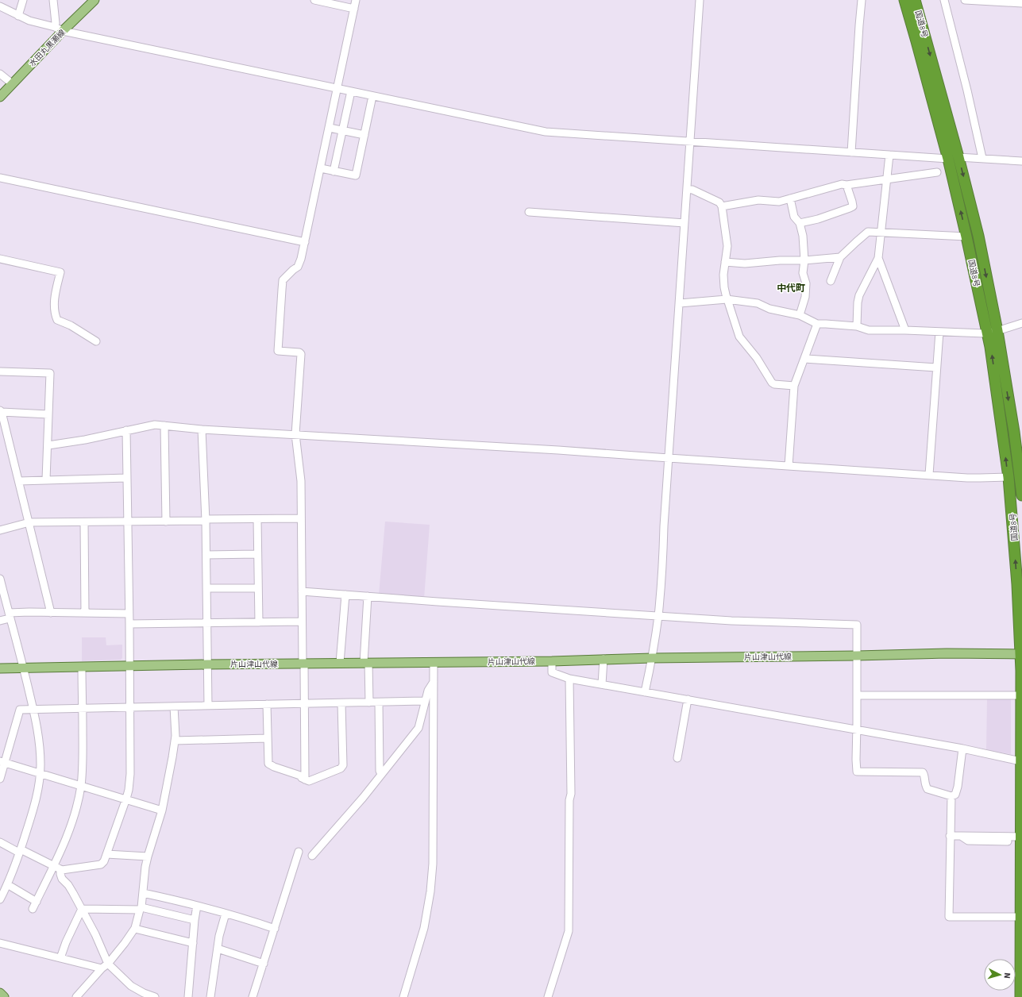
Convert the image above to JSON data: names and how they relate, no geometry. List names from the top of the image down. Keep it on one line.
{"streets":{"highway":["国道8号"],"main road":["水田丸黒瀬線","片山津山代線"]},"crossings":[["国道8号","片山津山代線"]],"districts":["中代町"],"north":"right"}
